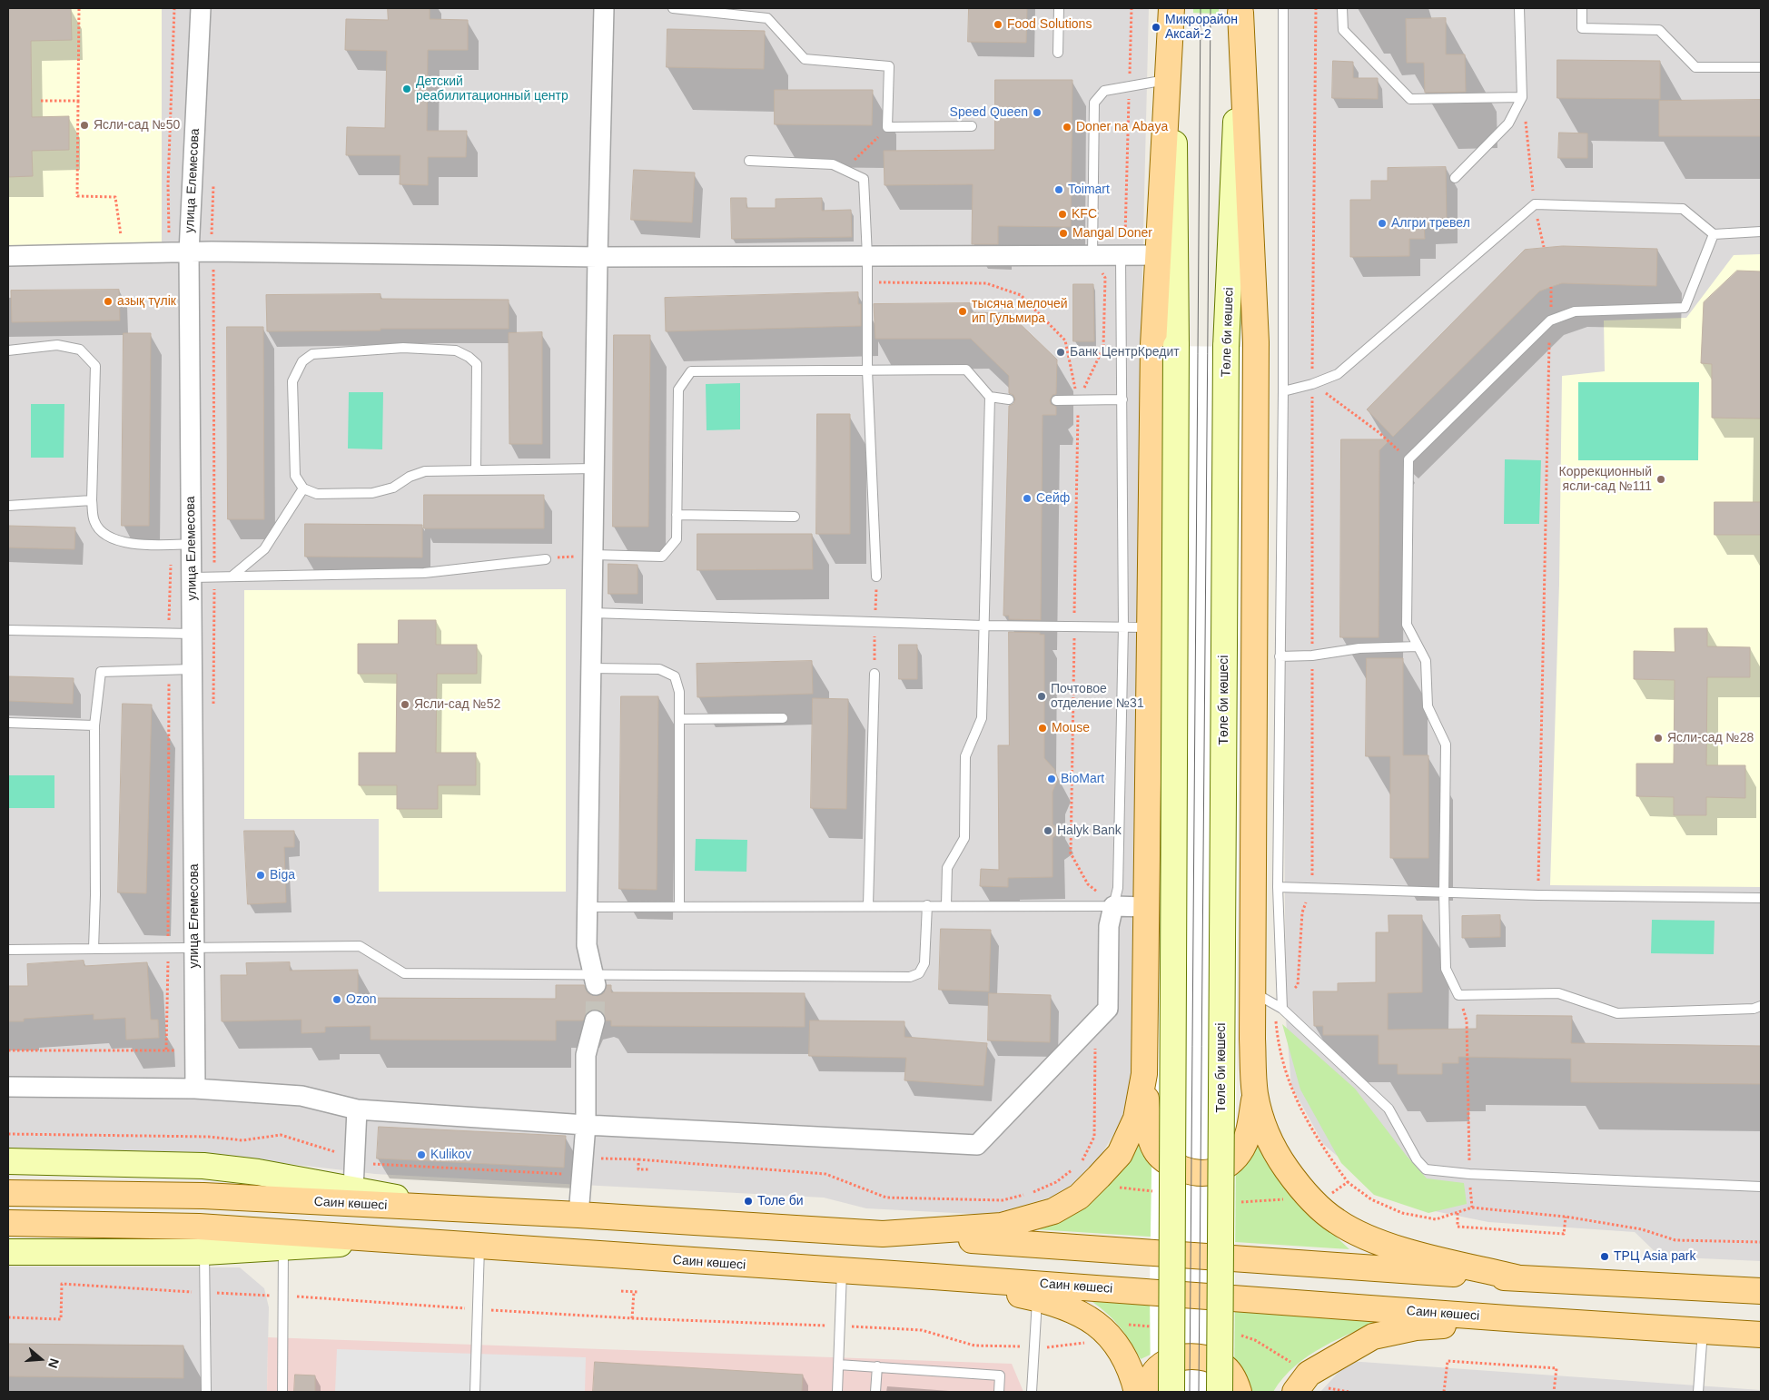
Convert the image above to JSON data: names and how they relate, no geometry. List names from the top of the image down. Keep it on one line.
{"streets":{"main road":["Төле би көшесі","Саин көшесі"],"street":["улица Елемесова"]},"places":["Food Solutions","Микрорайон Аксай-2","Детский реабилитационный центр","Speed Queen","Ясли-сад №50","Doner na Abaya","Toimart","KFC","Алгри тревел","Mangal Doner","азық түлік","тысяча мелочей ип Гульмира","Банк ЦентрКредит","Коррекционный ясли-сад №111","Сейф","Почтовое отделение №31","Ясли-сад №52","Mouse","Ясли-сад №28","BioMart","Halyk Bank","Biga","Ozon","Kulikov","Толе би","ТРЦ Asia park"],"north":"right"}
